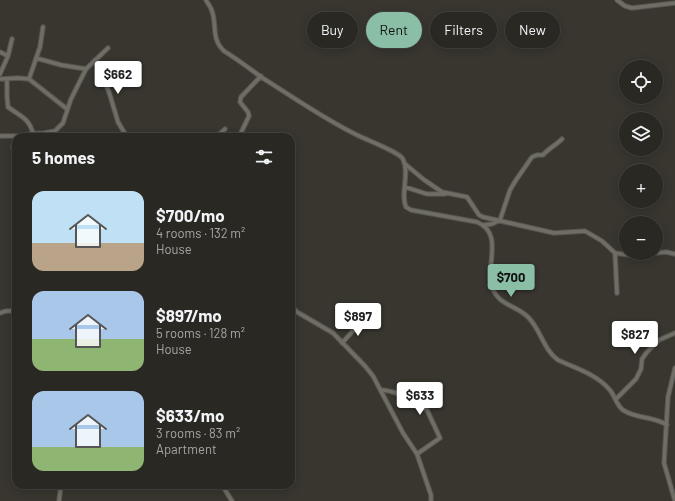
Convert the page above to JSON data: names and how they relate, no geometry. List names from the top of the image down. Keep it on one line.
{"page":{"chip":["Buy","Rent","Filters","New"],"map_buttons":["+","−"],"price":["$662","$700","$897","$827","$633"],"heading":"5 homes","list":[{"name":"$700/mo","note":"4 rooms · 132 m² · House"},{"name":"$897/mo","note":"5 rooms · 128 m² · House"},{"name":"$633/mo","note":"3 rooms · 83 m² · Apartment"}]}}
